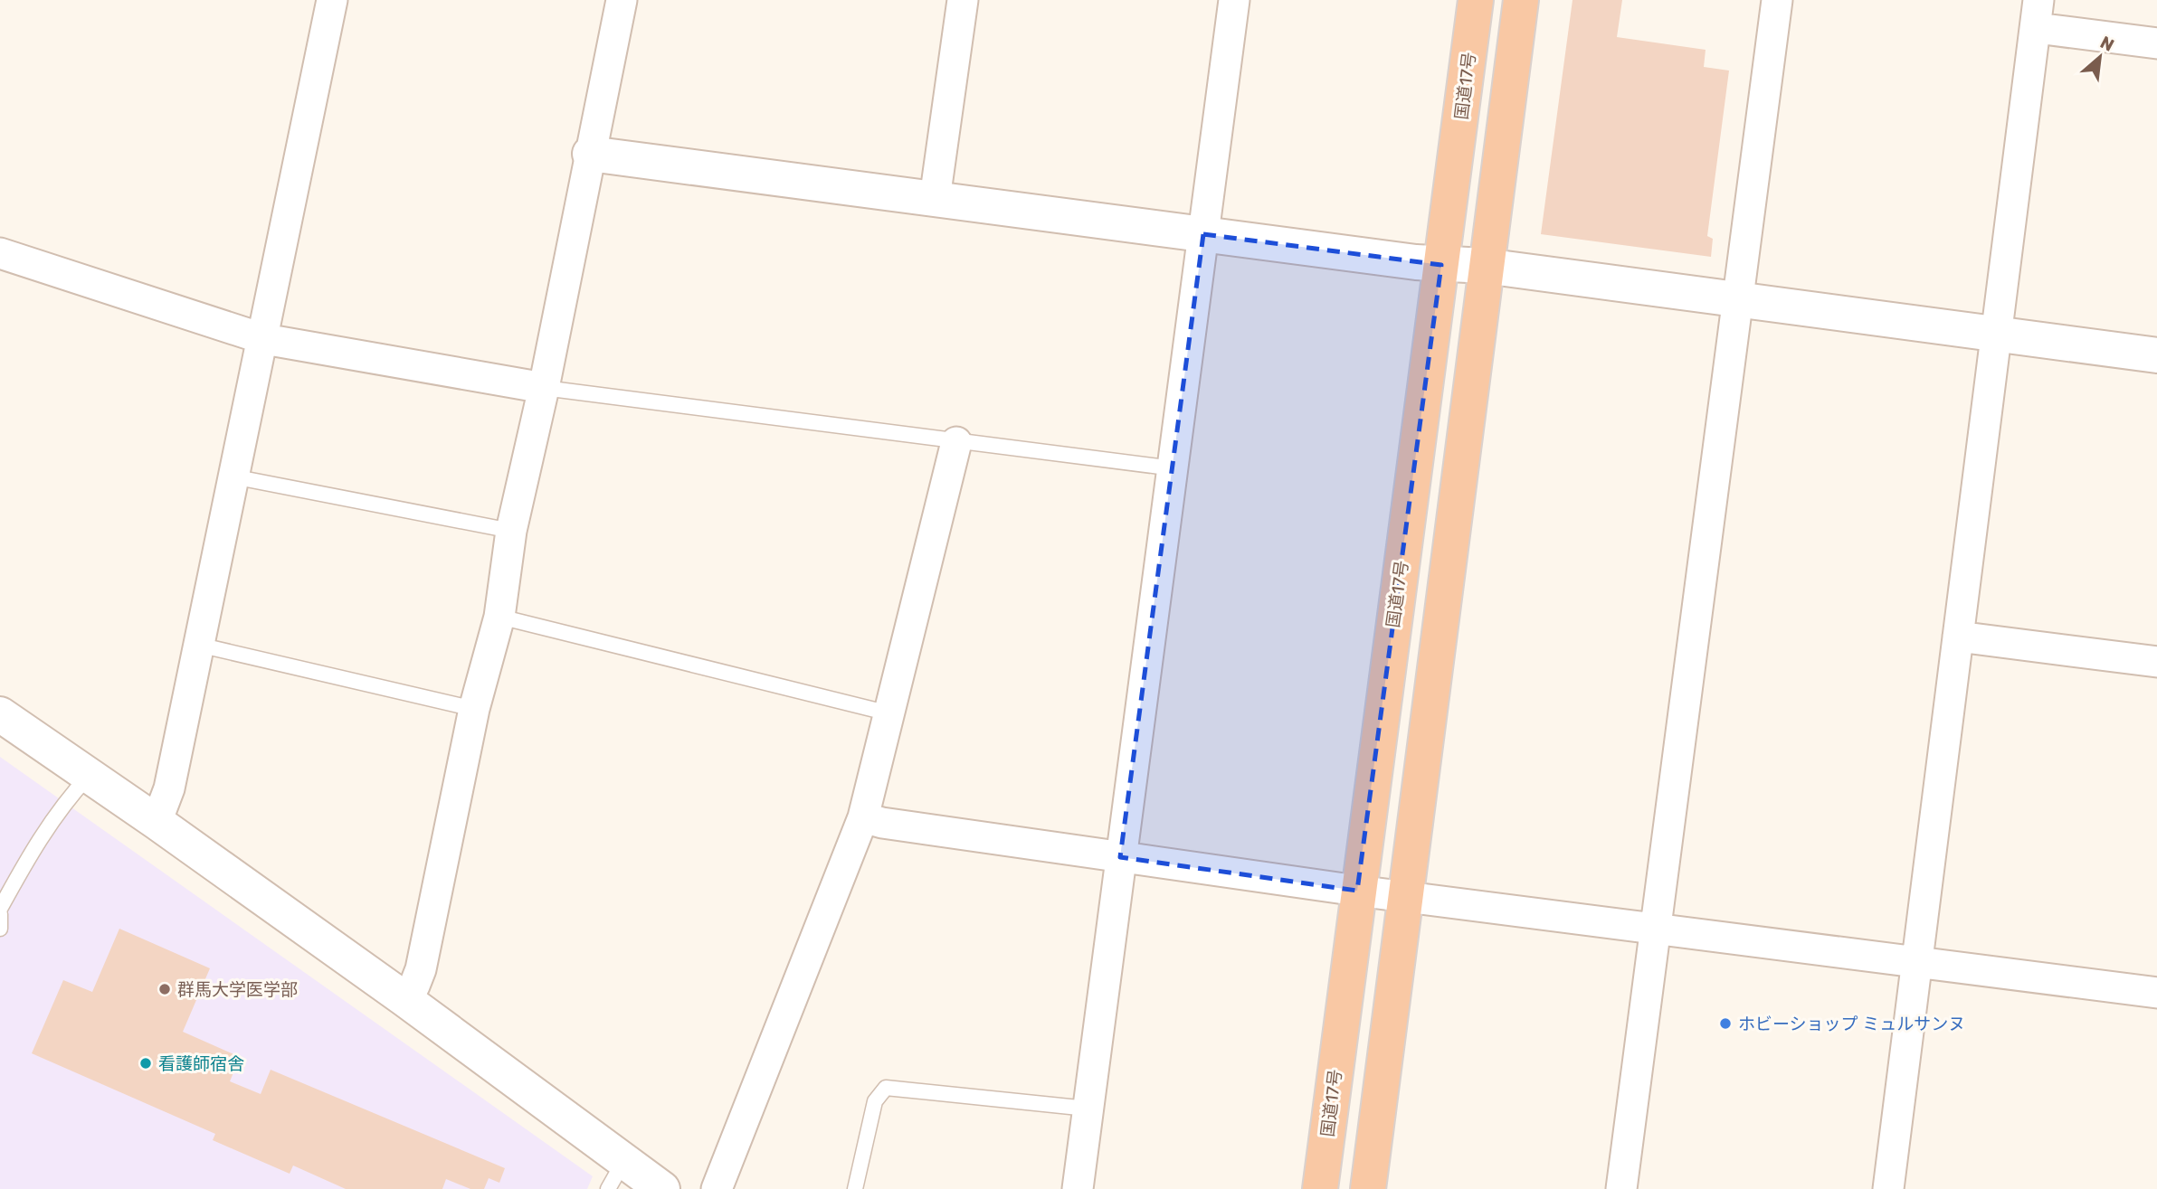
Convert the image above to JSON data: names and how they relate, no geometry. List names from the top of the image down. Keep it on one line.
{"streets":{"highway":["国道17号"]},"places":["群馬大学医学部","ホビーショップ ミュルサンヌ","看護師宿舎"],"north":"top right"}
